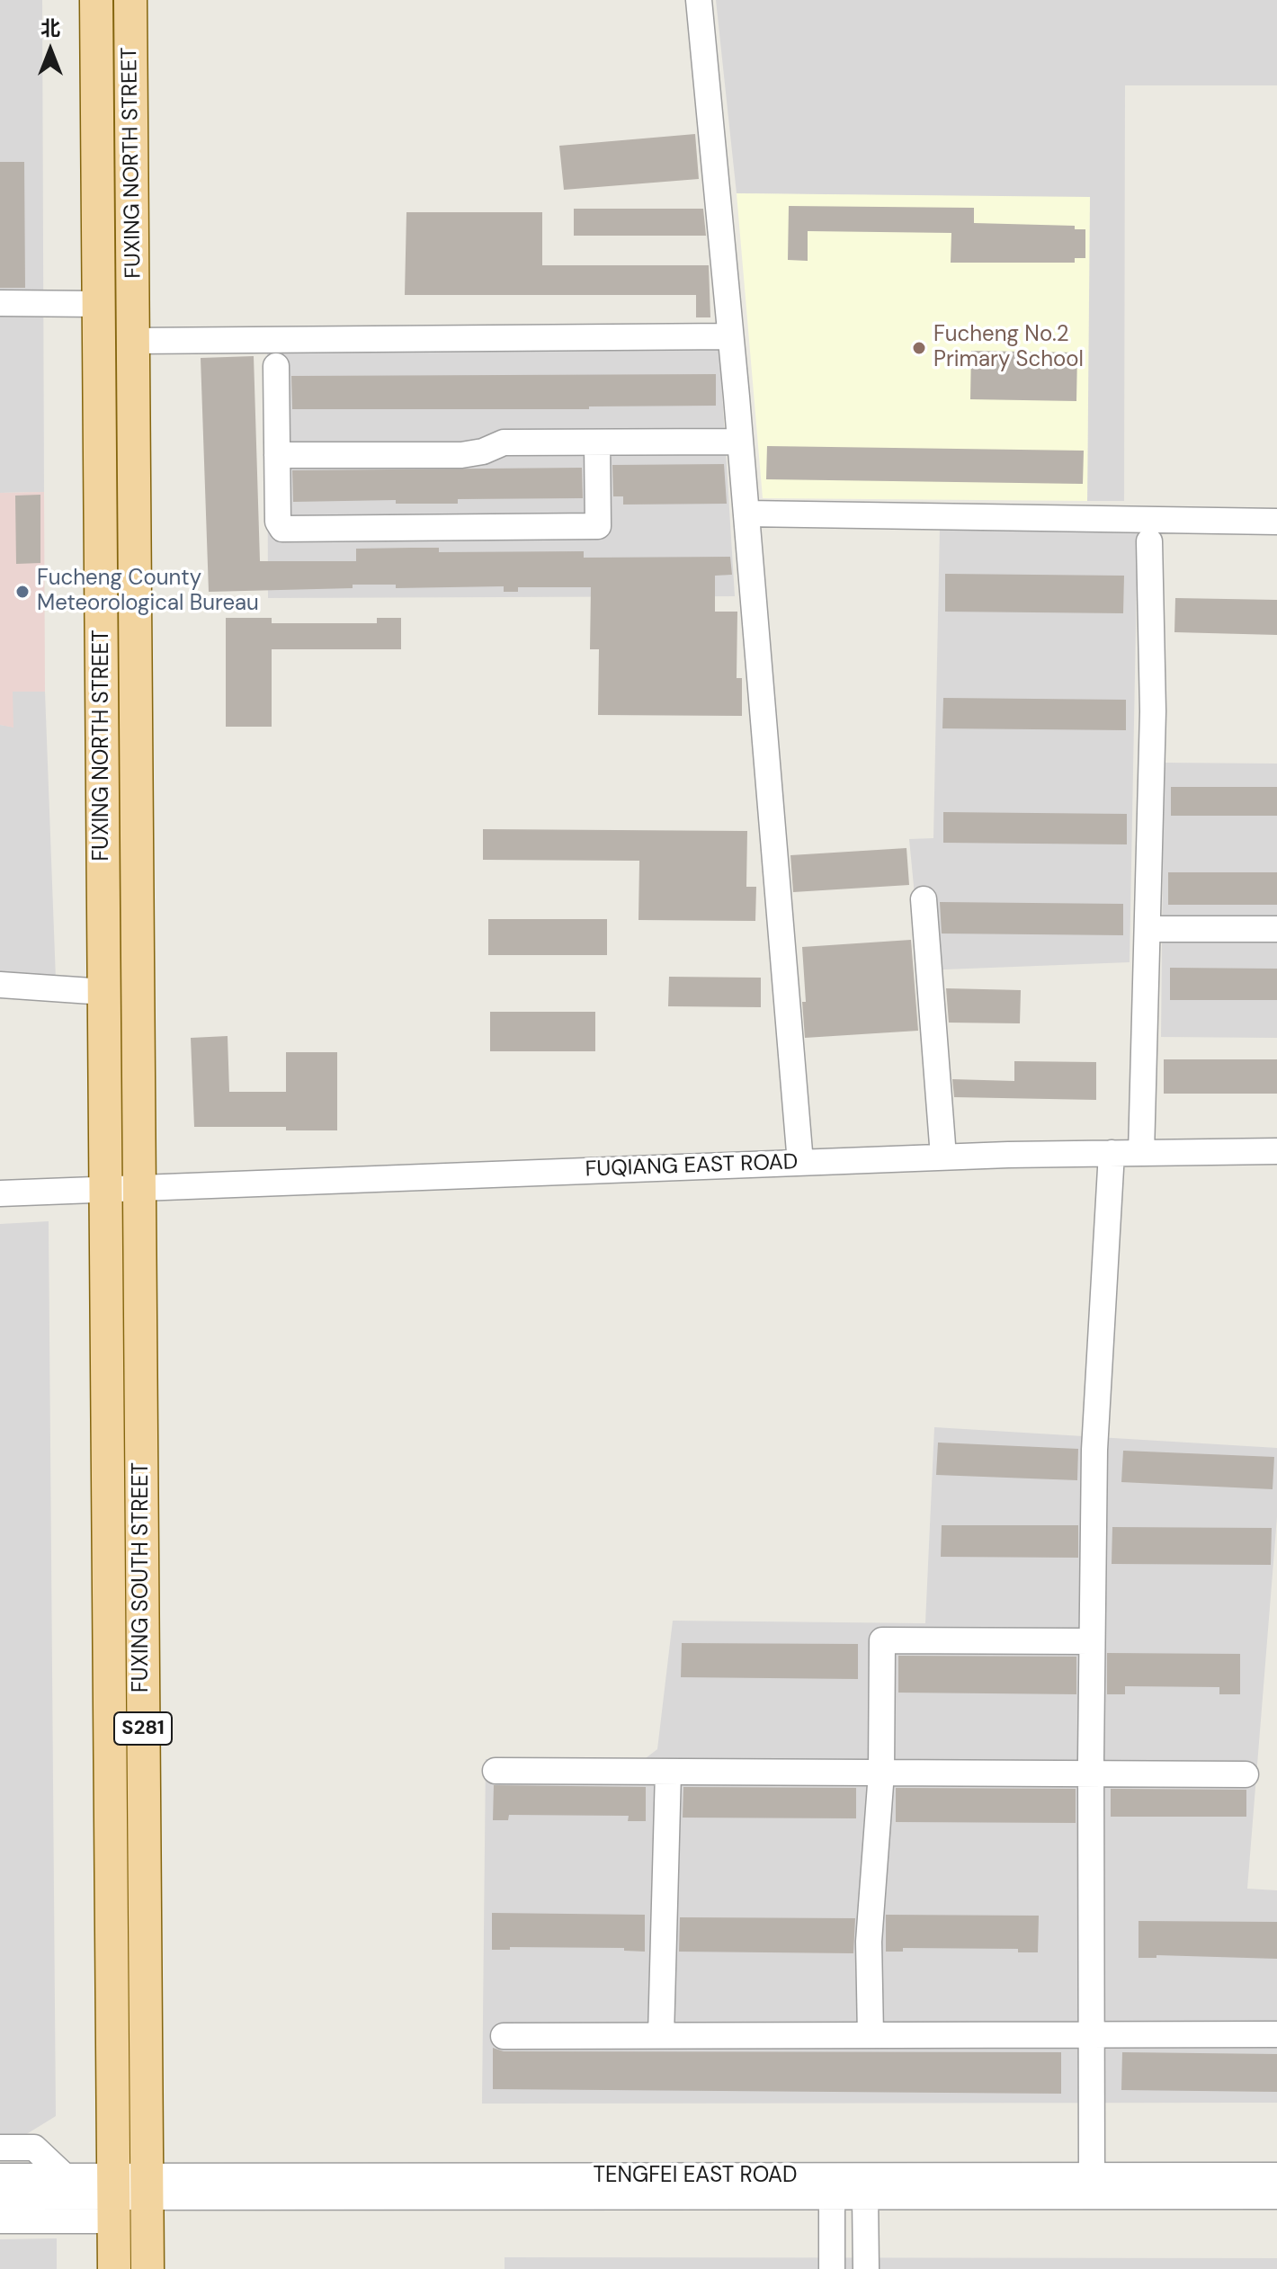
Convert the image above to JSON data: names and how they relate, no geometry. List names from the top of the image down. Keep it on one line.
{"streets":{"main road":["FUXING NORTH STREET","FUXING SOUTH STREET","S281"],"street":["FUQIANG EAST ROAD","TENGFEI EAST ROAD"]},"crossings":[["FUXING NORTH STREET","FUQIANG EAST ROAD"],["FUXING NORTH STREET","FUXING SOUTH STREET"],["FUQIANG EAST ROAD","FUXING SOUTH STREET"],["FUXING SOUTH STREET","TENGFEI EAST ROAD"]],"places":["Fucheng No.2 Primary School","Fucheng County Meteorological Bureau"],"north":"top"}
